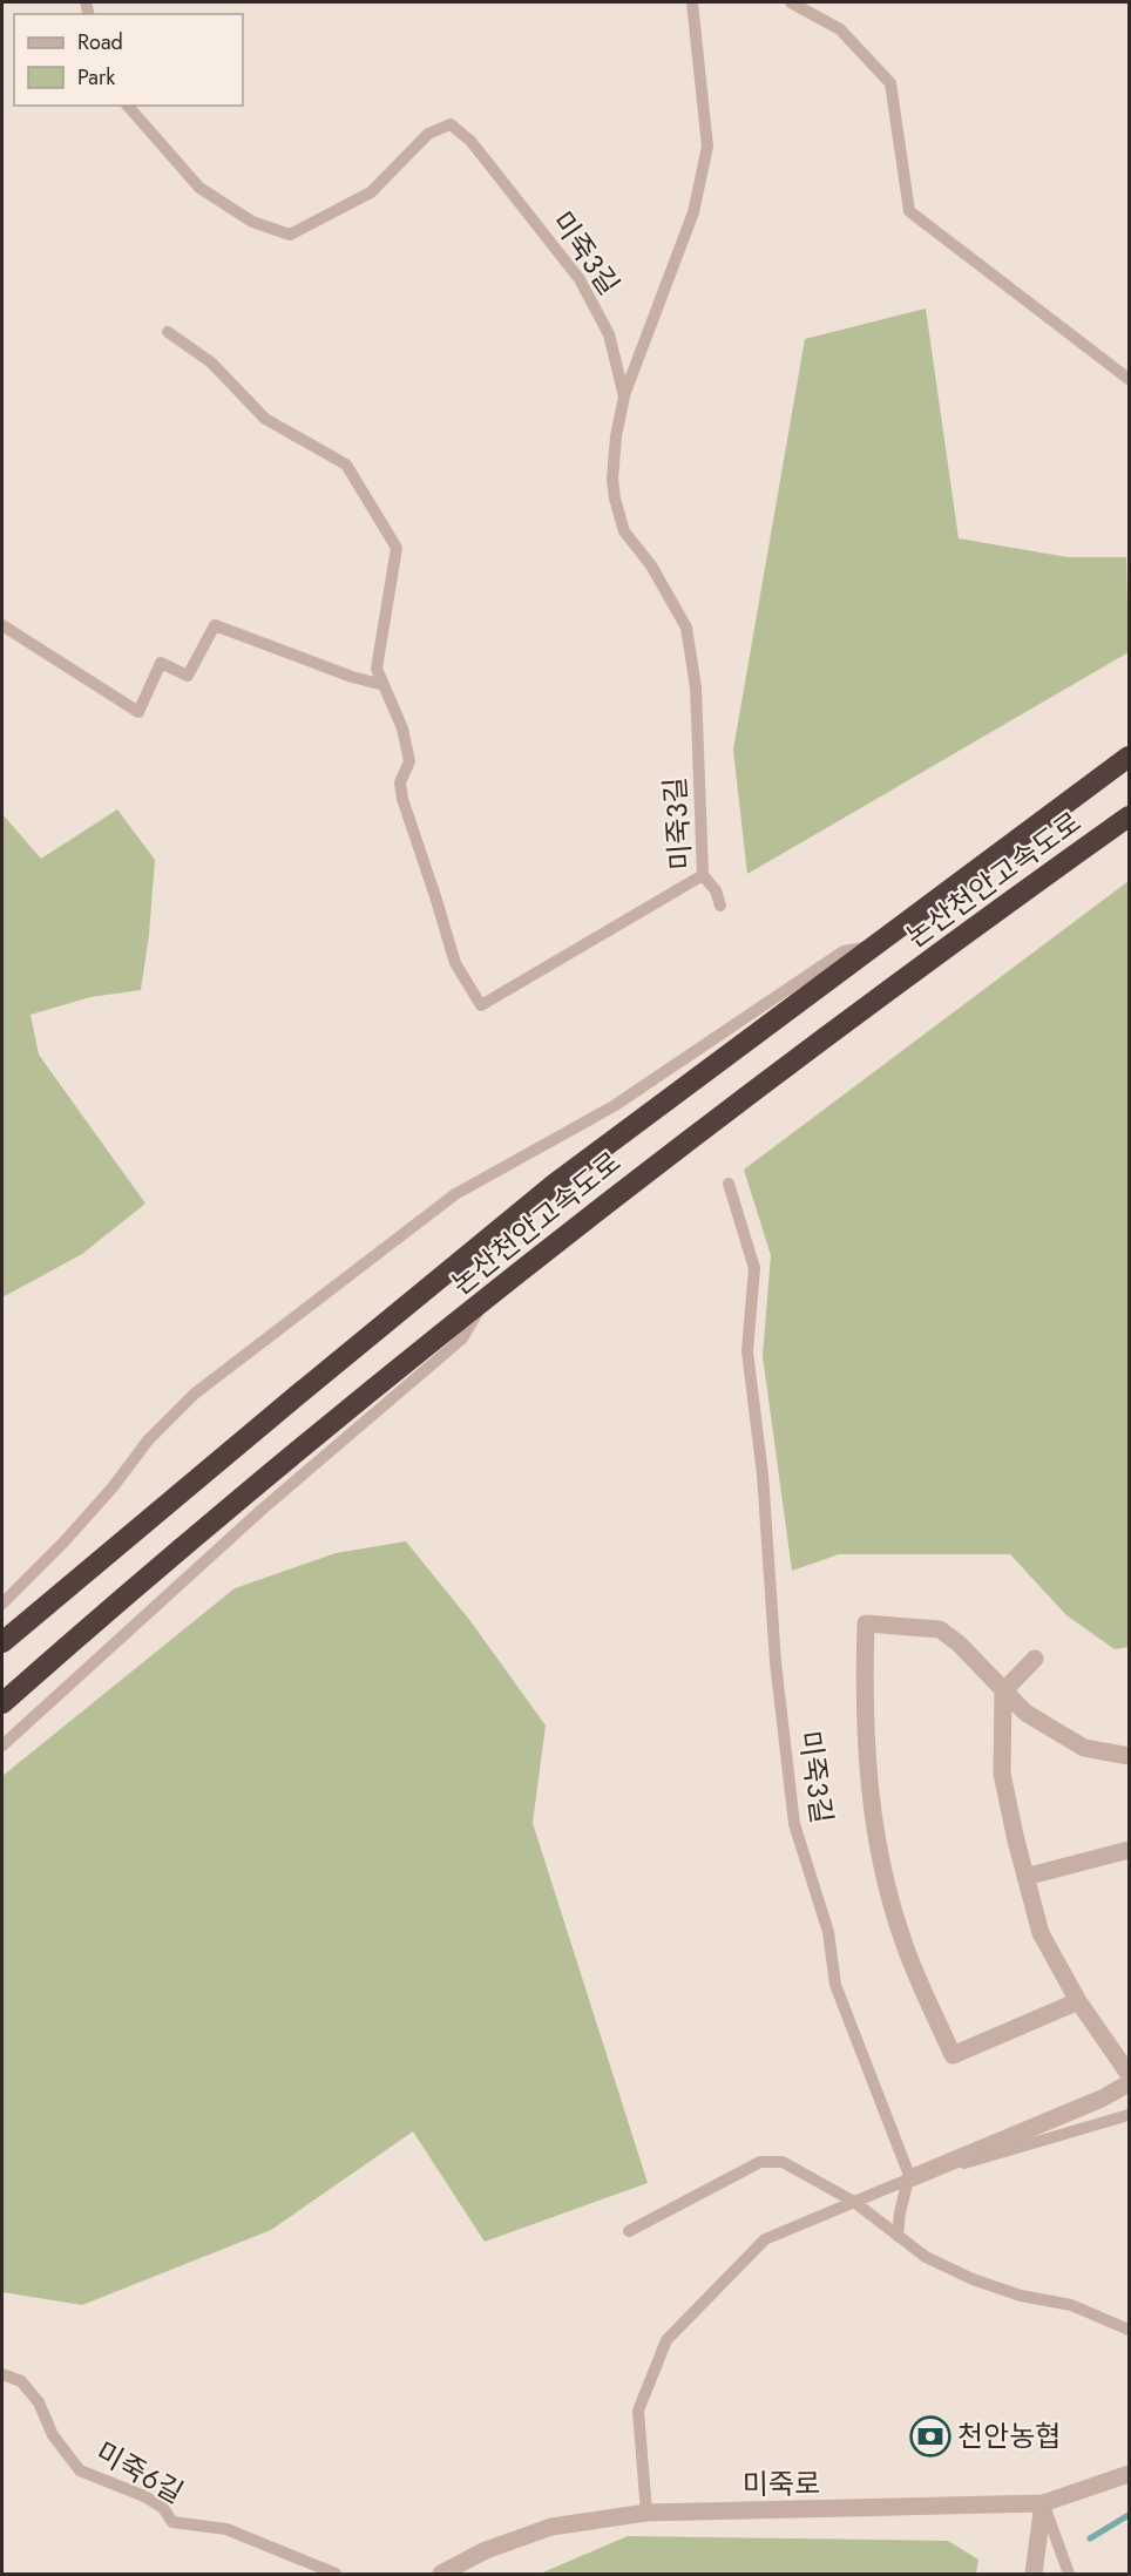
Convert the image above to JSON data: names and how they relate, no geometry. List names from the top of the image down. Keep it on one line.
{"streets":{"highway":["논산천안고속도로"],"street":["미죽로"],"lane":["미죽3길","미죽6길"]},"places":{"bank":["천안농협"]},"legend":["Road","Park"]}
